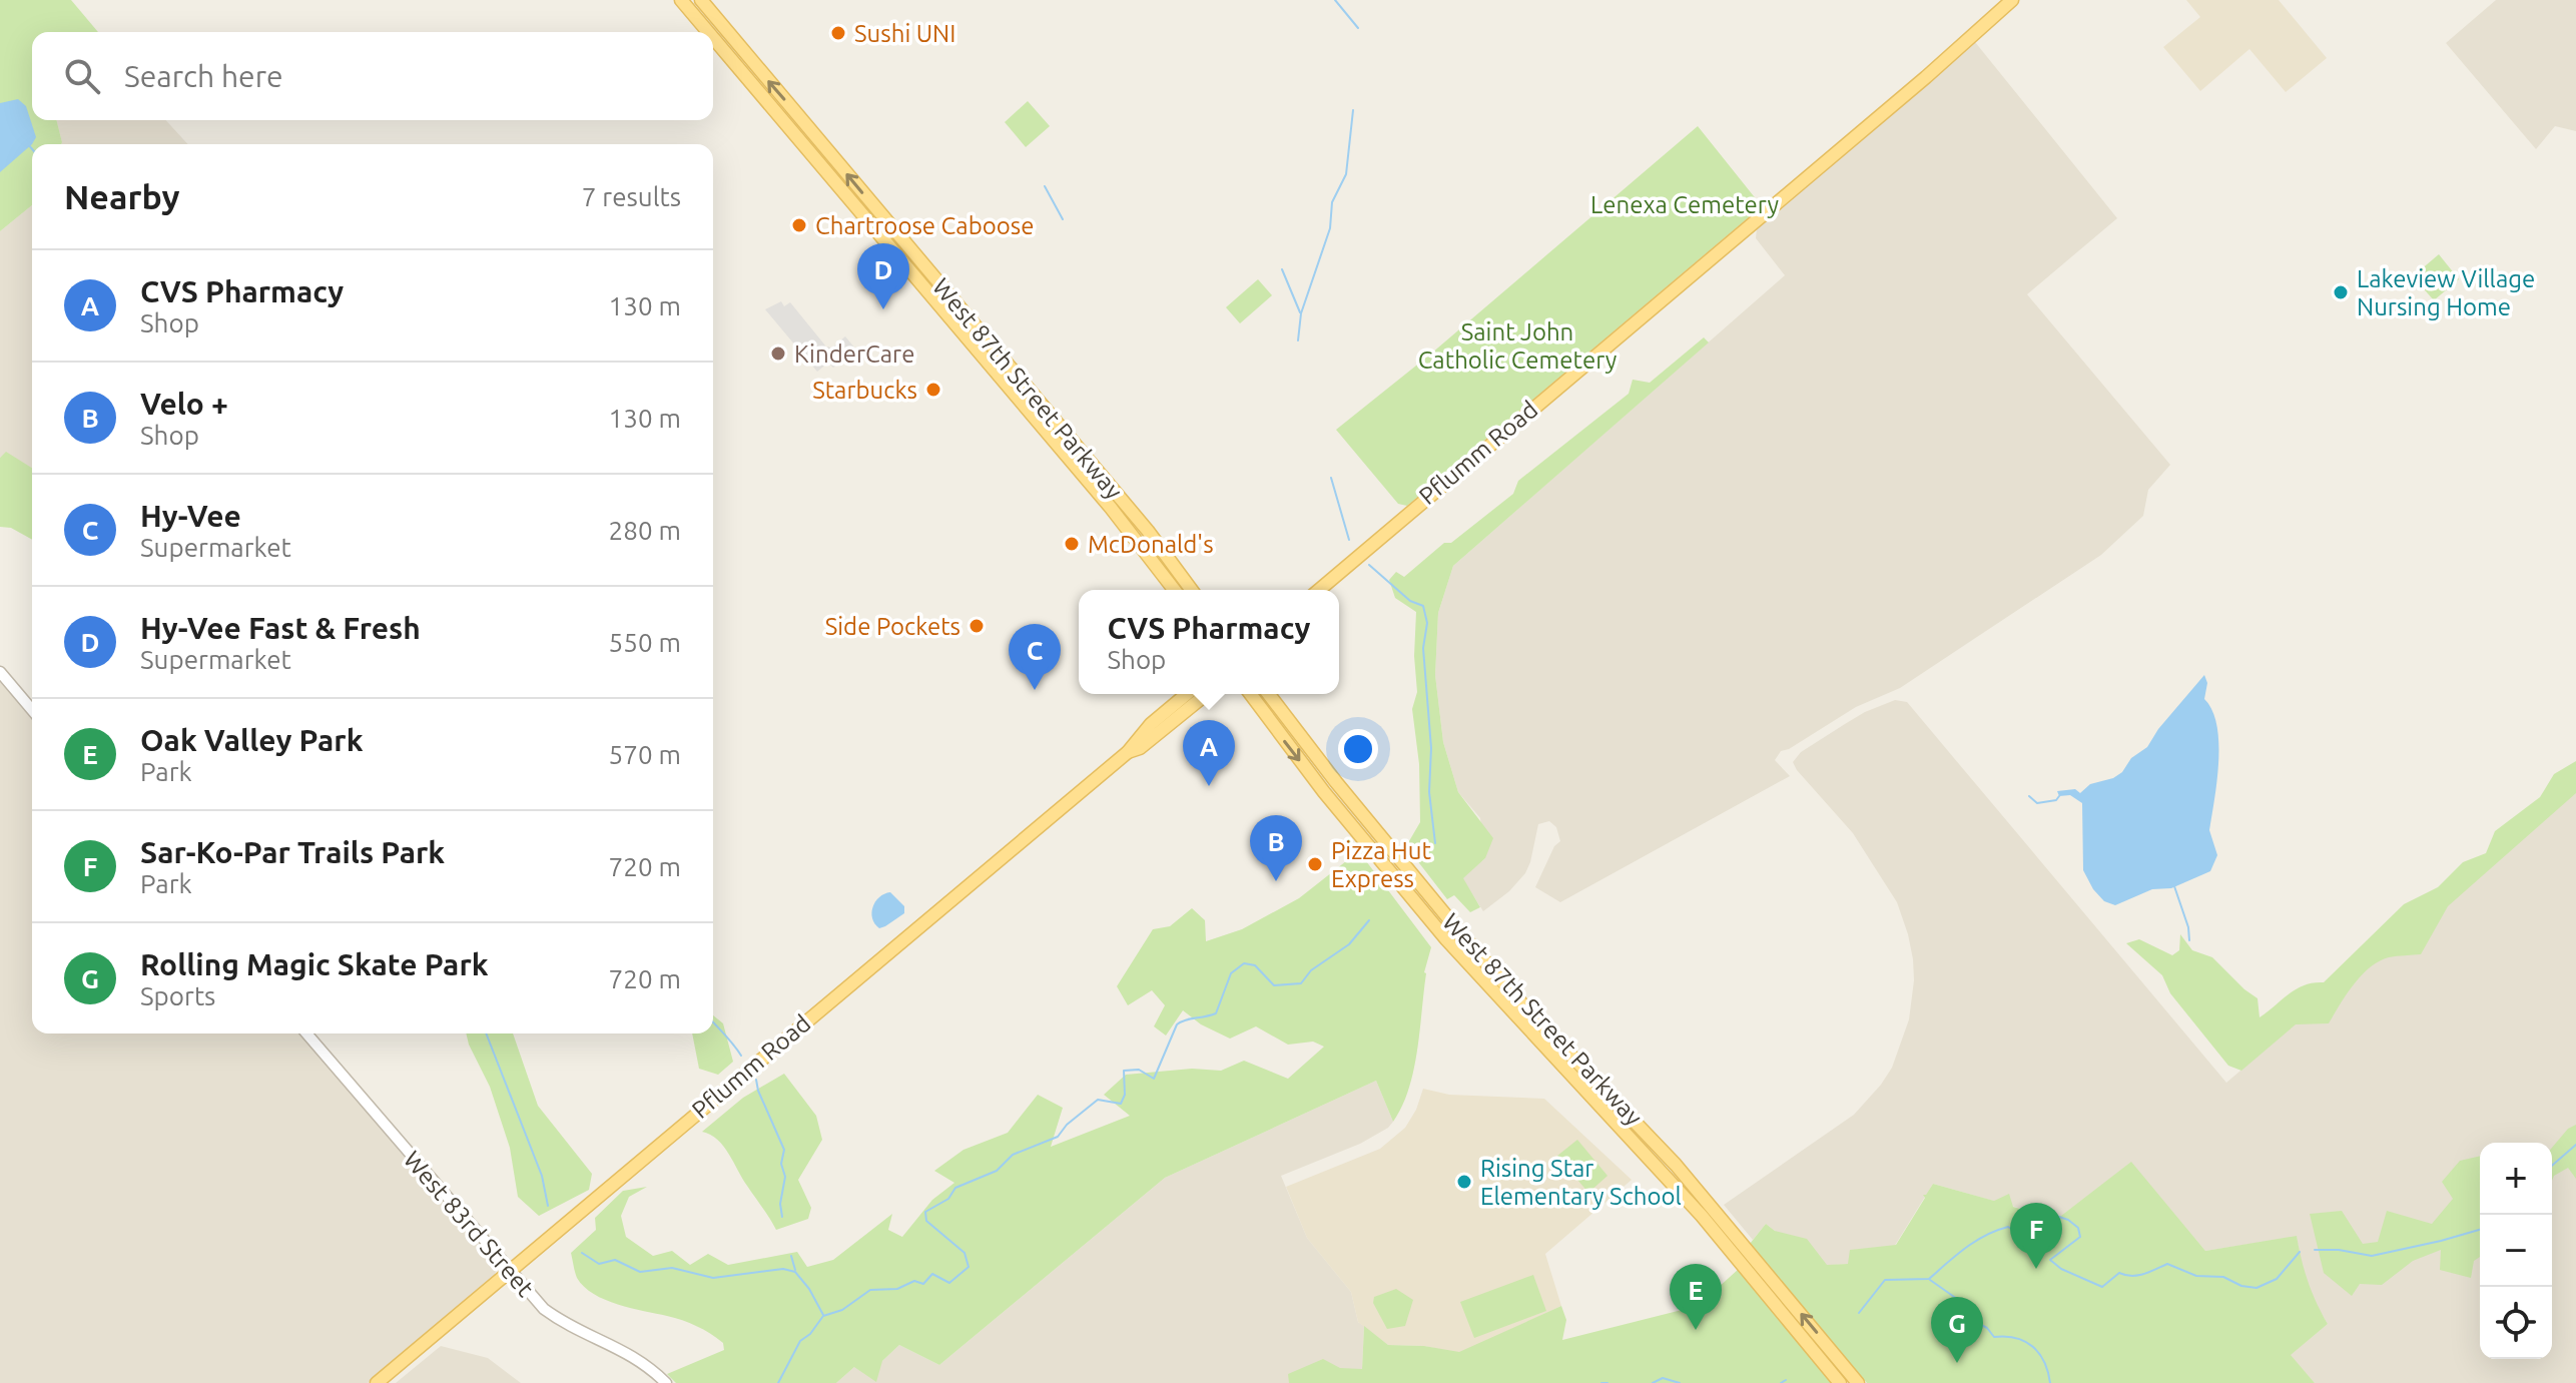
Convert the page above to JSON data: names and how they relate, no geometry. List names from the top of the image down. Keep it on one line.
{"streets":{"main road":["West 87th Street Parkway","Pflumm Road"],"street":["West 83rd Street"]},"crossings":[["Pflumm Road","West 83rd Street"]],"parks":["Lenexa Cemetery","Saint John Catholic Cemetery"],"places":["Sushi UNI","Chartroose Caboose","Lakeview Village Nursing Home","KinderCare","Starbucks","McDonald's","Side Pockets","Pizza Hut Express","Rising Star Elementary School"],"page":{"search":"Search here","heading":["Nearby","7 results"],"pins":["D","C","A","B","F","E","G"],"list":[{"mark":"A","name":"CVS Pharmacy","note":"Shop","value":"130 m"},{"mark":"B","name":"Velo +","note":"Shop","value":"130 m"},{"mark":"C","name":"Hy-Vee","note":"Supermarket","value":"280 m"},{"mark":"D","name":"Hy-Vee Fast & Fresh","note":"Supermarket","value":"550 m"},{"mark":"E","name":"Oak Valley Park","note":"Park","value":"570 m"},{"mark":"F","name":"Sar-Ko-Par Trails Park","note":"Park","value":"720 m"},{"mark":"G","name":"Rolling Magic Skate Park","note":"Sports","value":"720 m"}],"popup":["CVS Pharmacy","Shop"],"map_buttons":["+","−"]}}
